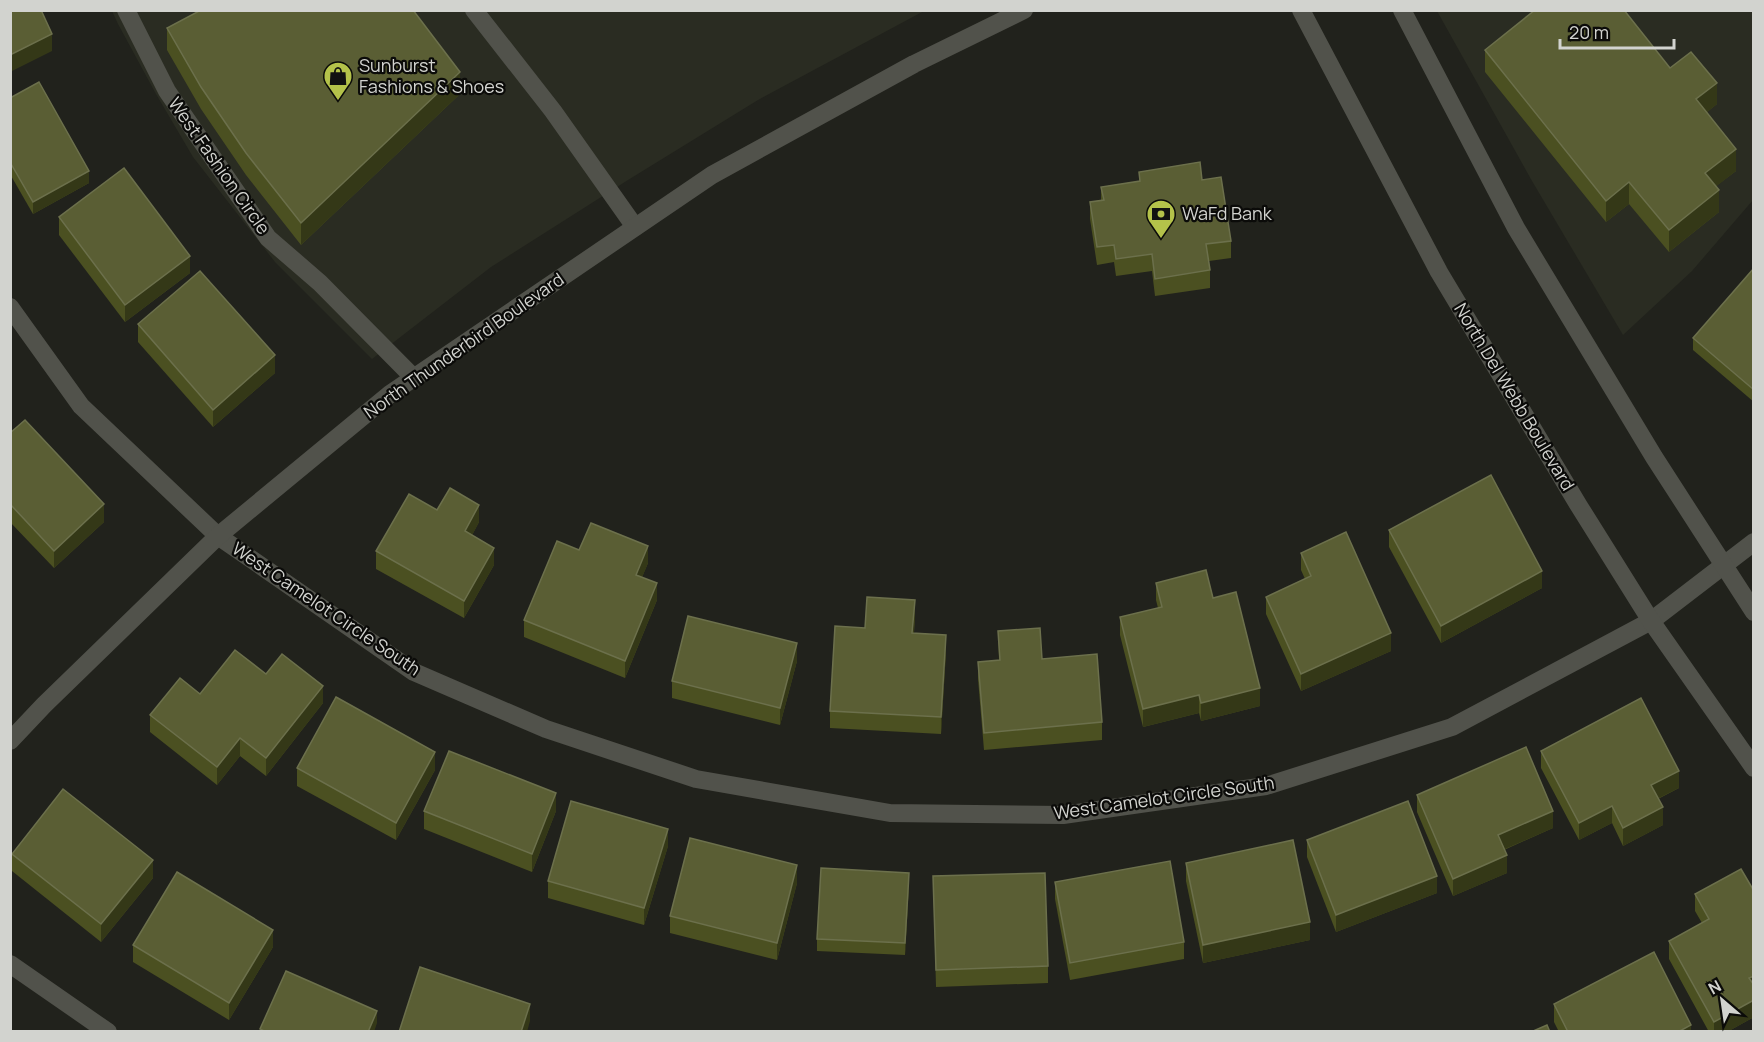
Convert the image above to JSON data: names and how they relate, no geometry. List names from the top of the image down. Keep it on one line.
{"streets":{"street":["West Fashion Circle","North Thunderbird Boulevard","North Del Webb Boulevard","West Camelot Circle South"]},"crossings":[["West Fashion Circle","North Thunderbird Boulevard"],["North Thunderbird Boulevard","West Camelot Circle South"],["North Del Webb Boulevard","West Camelot Circle South"]],"places":{"shop":["Sunburst Fashions & Shoes"],"bank":["WaFd Bank"]},"scale_bar":"20 m","north":"top left"}
